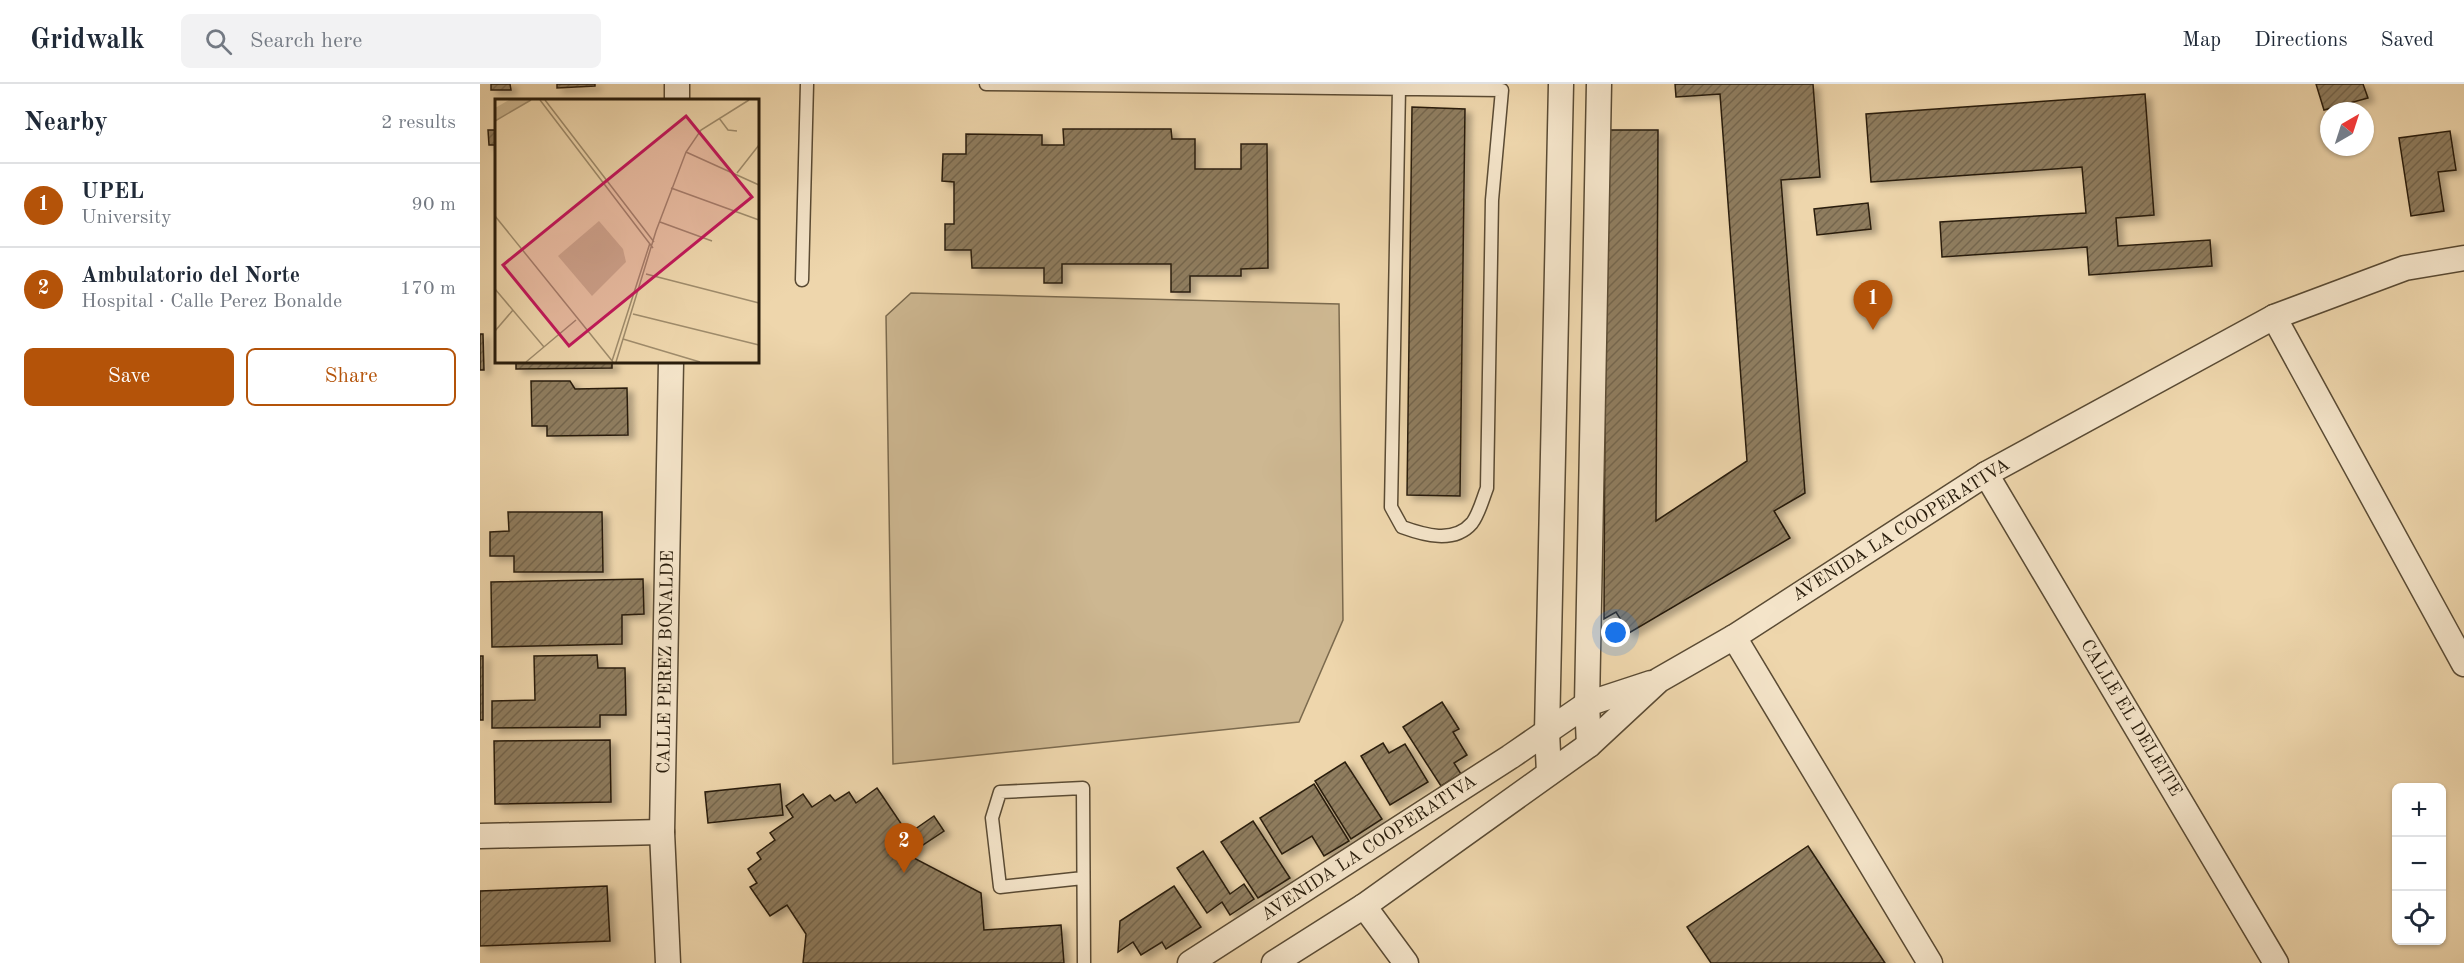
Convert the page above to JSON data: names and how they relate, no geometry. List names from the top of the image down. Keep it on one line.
{"streets":{"street":["AVENIDA LA COOPERATIVA","CALLE PEREZ BONALDE","CALLE EL DELEITE"]},"crossings":[["AVENIDA LA COOPERATIVA","CALLE EL DELEITE"]],"north":"top right","page":{"header":"Gridwalk","search":"Search here","nav":["Map","Directions","Saved"],"heading":["Nearby","2 results"],"list":[{"mark":"1","name":"UPEL","note":"University","value":"90 m"},{"mark":"2","name":"Ambulatorio del Norte","note":"Hospital · Calle Perez Bonalde","value":"170 m"}],"pins":["1","2"],"buttons":["Save","Share"],"map_buttons":["+","−"]}}
